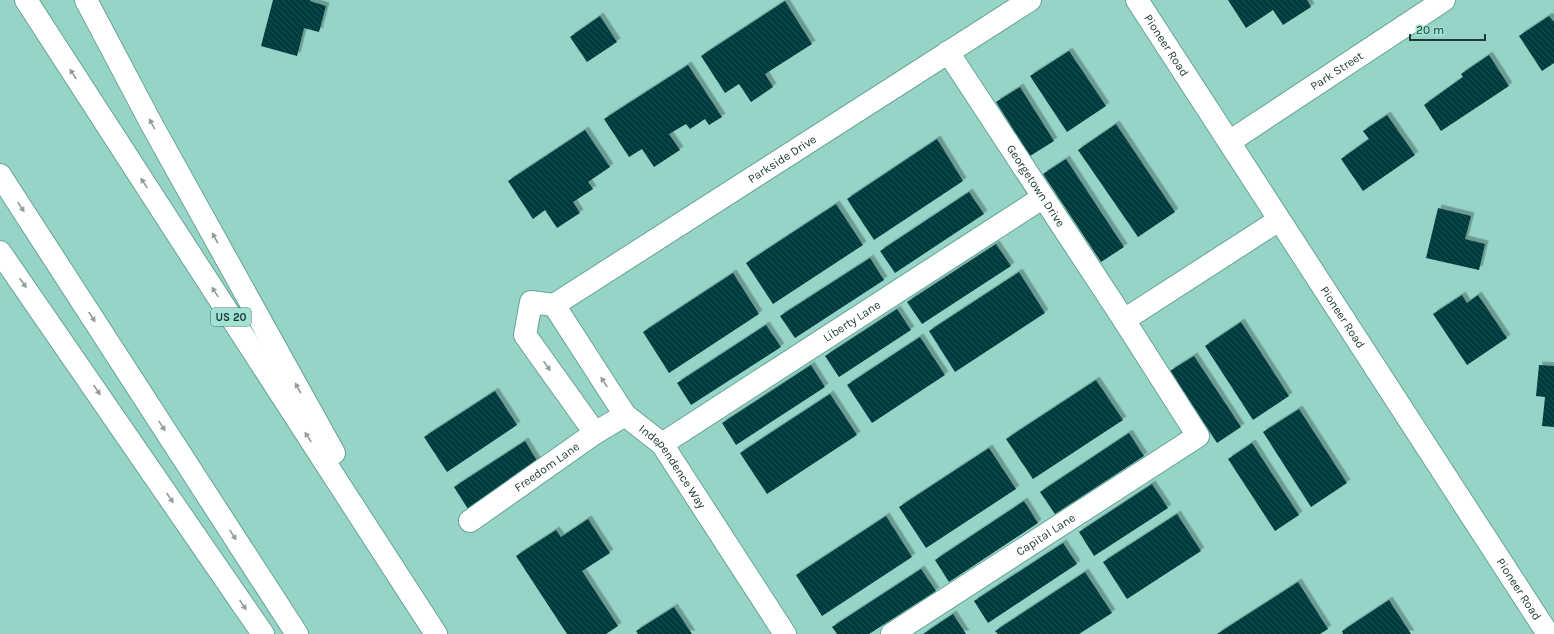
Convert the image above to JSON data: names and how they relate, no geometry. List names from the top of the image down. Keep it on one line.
{"streets":{"main road":["Pioneer Road","Park Street","Parkside Drive","Georgetown Drive","US 20","Liberty Lane","Freedom Lane","Independence Way","Capital Lane"]},"crossings":[["Pioneer Road","Park Street"],["Parkside Drive","Georgetown Drive"],["Parkside Drive","Independence Way"],["Georgetown Drive","Liberty Lane"],["Georgetown Drive","Capital Lane"],["Liberty Lane","Independence Way"],["Freedom Lane","Independence Way"]],"scale_bar":"20 m"}
